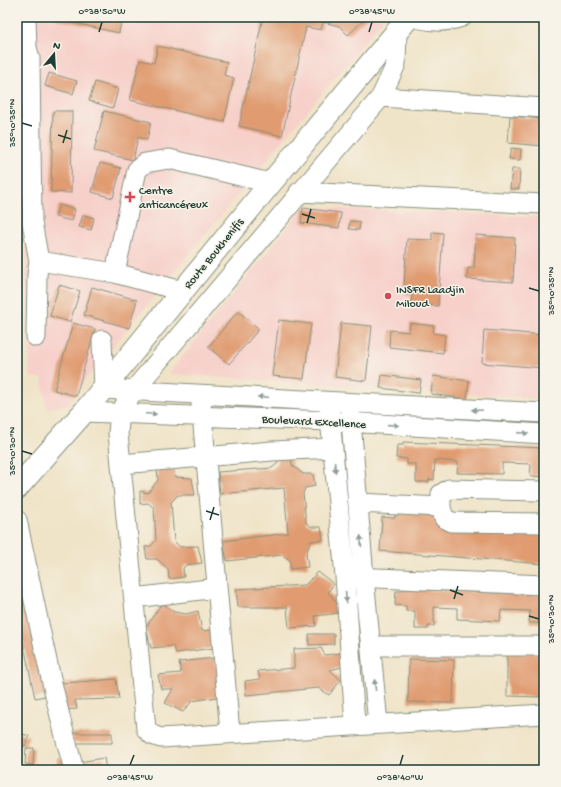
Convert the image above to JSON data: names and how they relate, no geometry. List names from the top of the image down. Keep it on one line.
{"streets":{"main road":["Route Boukhenifis"],"street":["Boulevard Excellence"]},"crossings":[["Route Boukhenifis","Boulevard Excellence"]],"places":{"health":["Centre anticancéreux"],"other":["INSFR Laadjin Miloud"]},"north":"top","coordinates":["0°38'50\"W","0°38'45\"W","35°10'35\"N","35°10'30\"N","0°38'40\"W"]}
